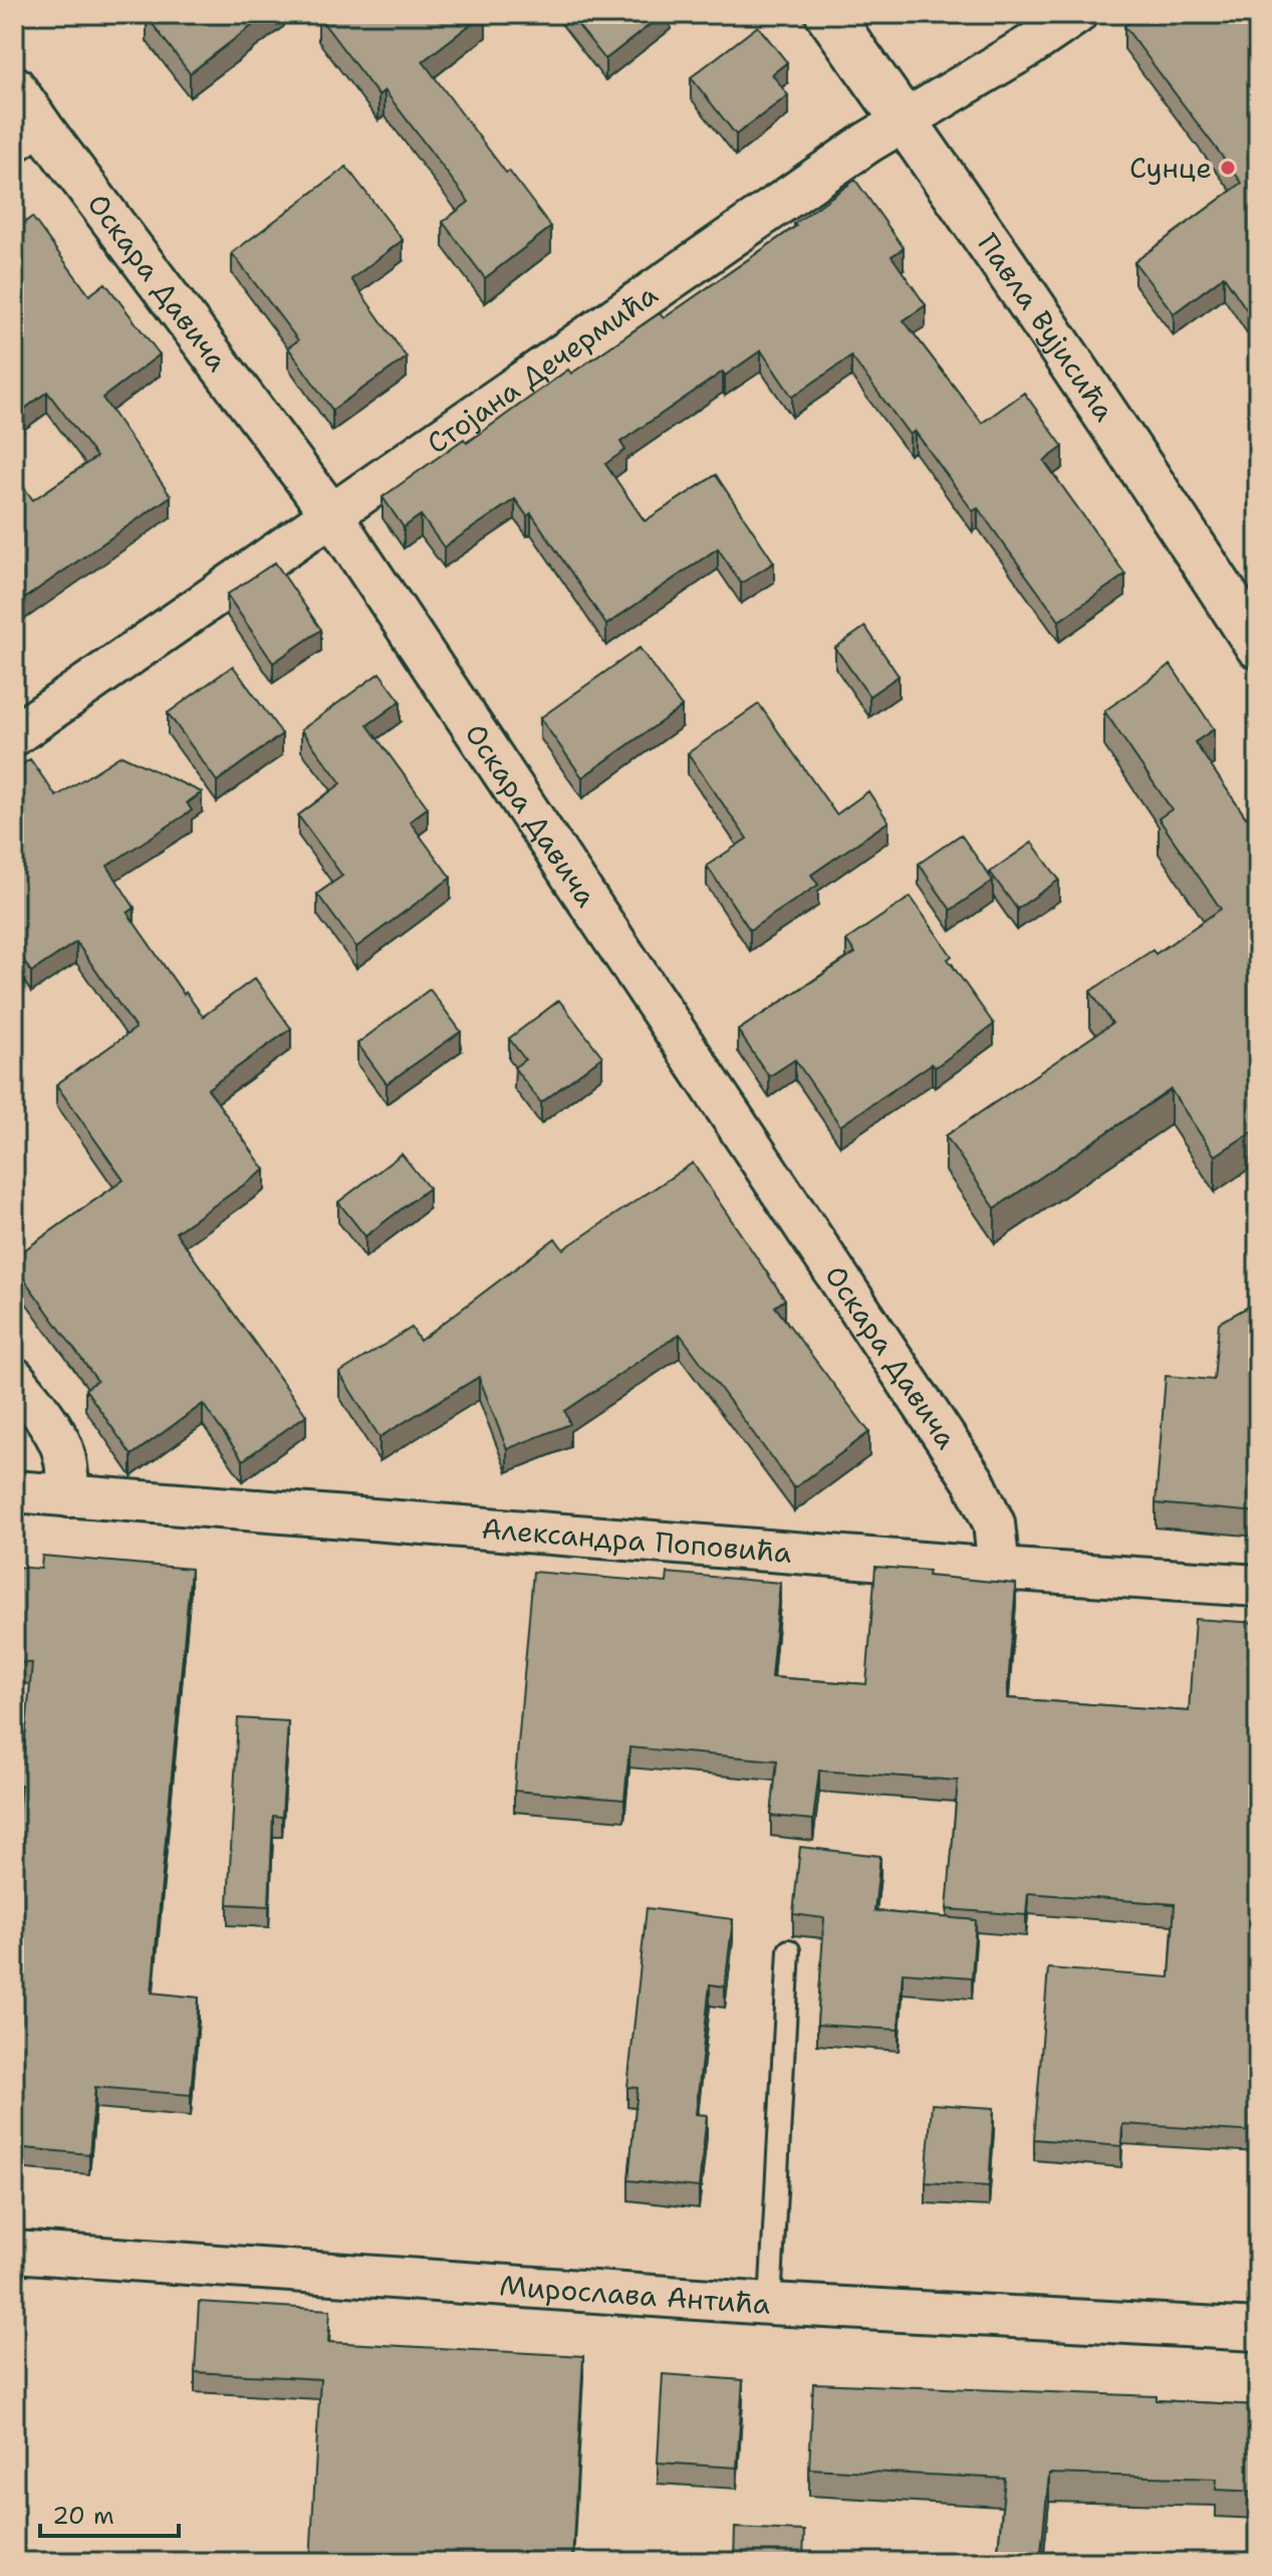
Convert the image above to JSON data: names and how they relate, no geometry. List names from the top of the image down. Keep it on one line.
{"streets":{"street":["Оскара Давича","Павла Вујисића","Стојана Дечермића","Александра Поповића","Мирослава Антића"]},"crossings":[["Оскара Давича","Стојана Дечермића"],["Оскара Давича","Александра Поповића"],["Павла Вујисића","Стојана Дечермића"]],"places":["Сунце"],"scale_bar":"20 m"}
